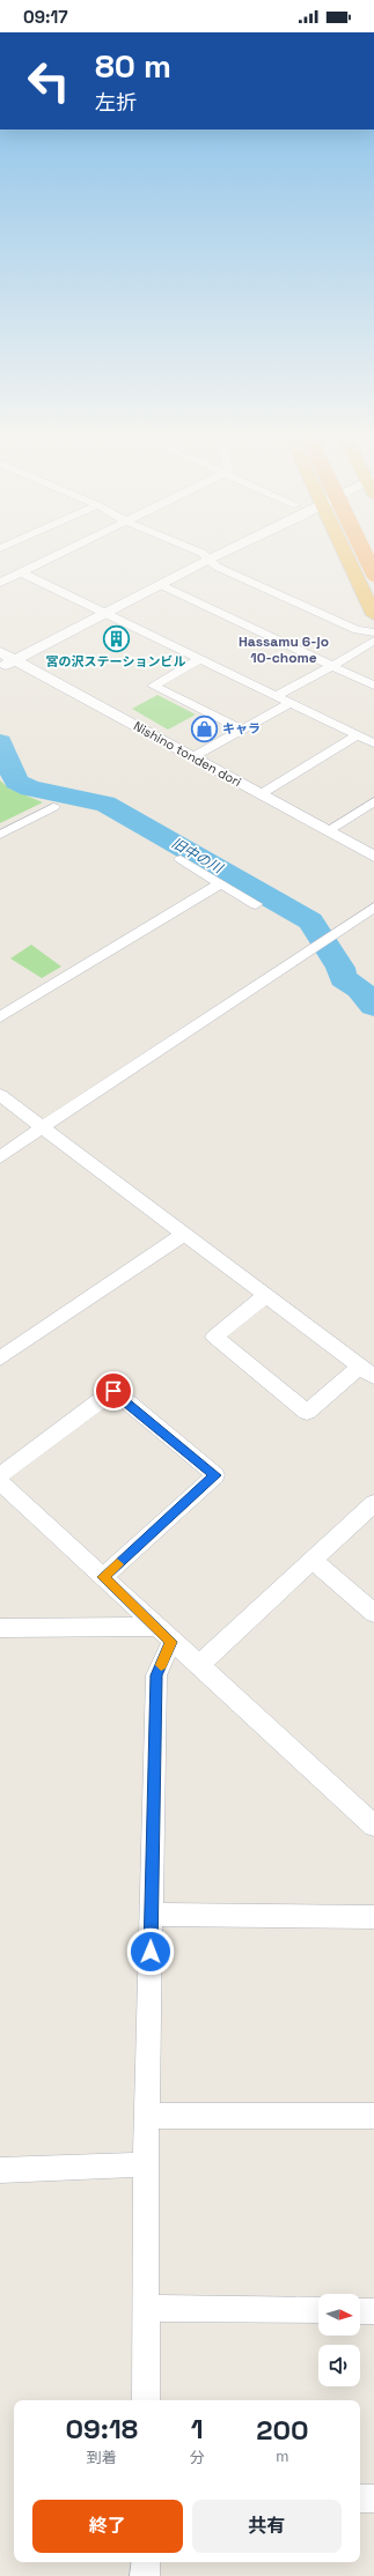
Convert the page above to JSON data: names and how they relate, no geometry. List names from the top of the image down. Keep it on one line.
{"streets":{"street":["Nishino tonden dori"]},"districts":["Hassamu 6-jo 10-chome"],"water":["旧中の川"],"places":{"building":["宮の沢ステーションビル"],"shop":["キャラ"]},"north":"right","page":{"status":"09:17","turn":["80 m","左折"],"eta":["09:18","到着","1","分","200","m"],"buttons":["終了","共有"]}}
